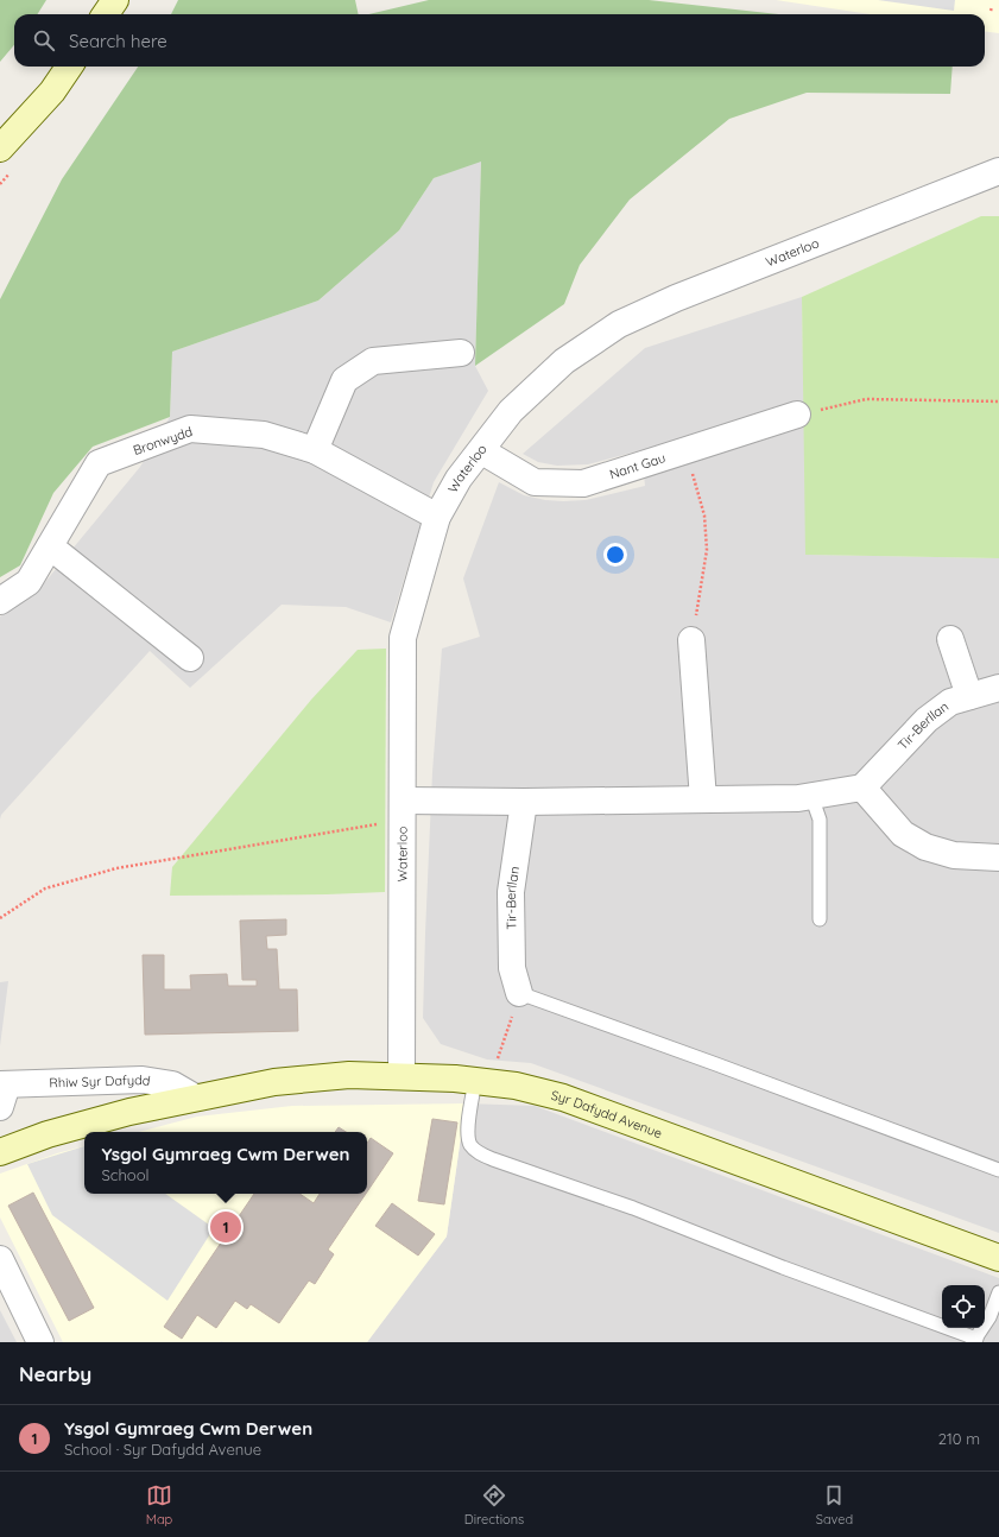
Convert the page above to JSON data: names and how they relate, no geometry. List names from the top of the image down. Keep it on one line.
{"streets":{"street":["Waterloo","Bronwydd","Nant Gau","Tir-Berllan","Rhiw Syr Dafydd","Syr Dafydd Avenue"]},"crossings":[["Waterloo","Bronwydd"],["Waterloo","Nant Gau"],["Waterloo","Syr Dafydd Avenue"],["Rhiw Syr Dafydd","Syr Dafydd Avenue"]],"page":{"search":"Search here","popup":["Ysgol Gymraeg Cwm Derwen","School"],"pins":"1","heading":"Nearby","list":[{"mark":"1","name":"Ysgol Gymraeg Cwm Derwen","note":"School · Syr Dafydd Avenue","value":"210 m"}],"nav":["Map","Directions","Saved"]}}
